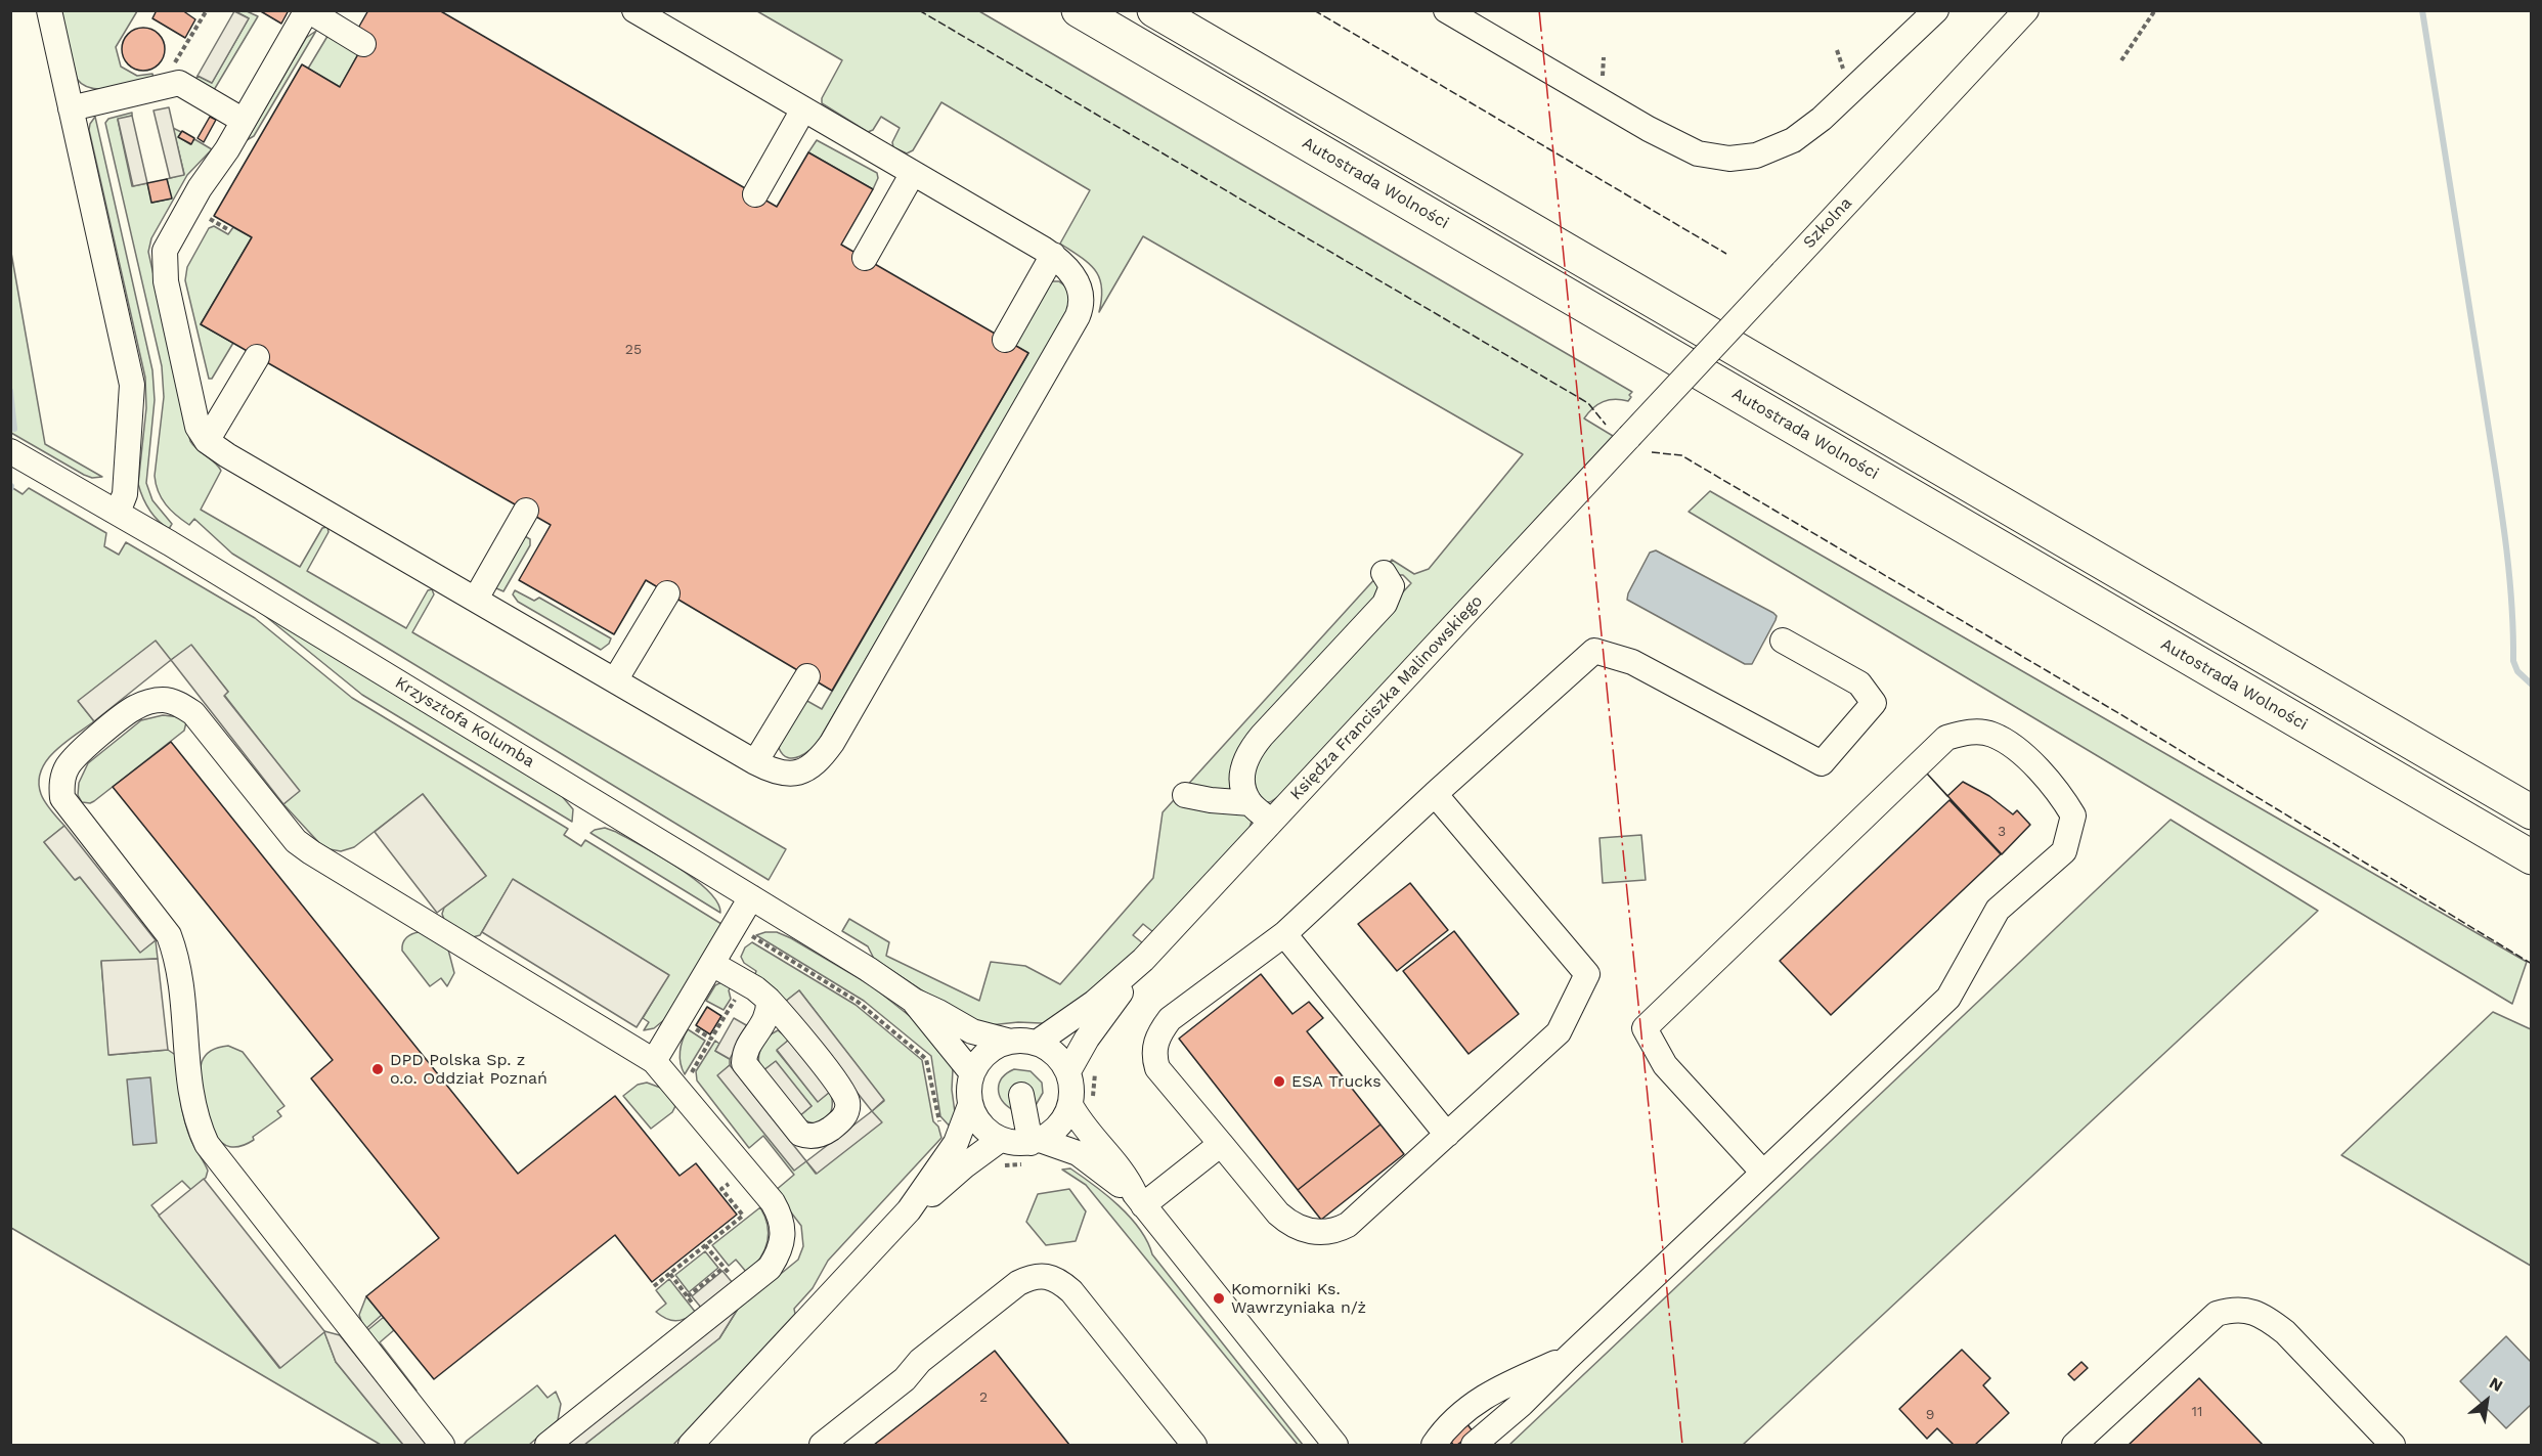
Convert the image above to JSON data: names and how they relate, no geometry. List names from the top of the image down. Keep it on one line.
{"streets":{"highway":["Autostrada Wolności"],"street":["Szkolna","Księdza Franciszka Malinowskiego","Krzysztofa Kolumba"]},"crossings":[["Szkolna","Księdza Franciszka Malinowskiego"],["Księdza Franciszka Malinowskiego","Krzysztofa Kolumba"]],"places":["DPD Polska Sp. z o.o. Oddział Poznań","ESA Trucks","Komorniki Ks. Wawrzyniaka n/ż"],"house_numbers":["25","3","2","11","9"],"north":"top right"}
